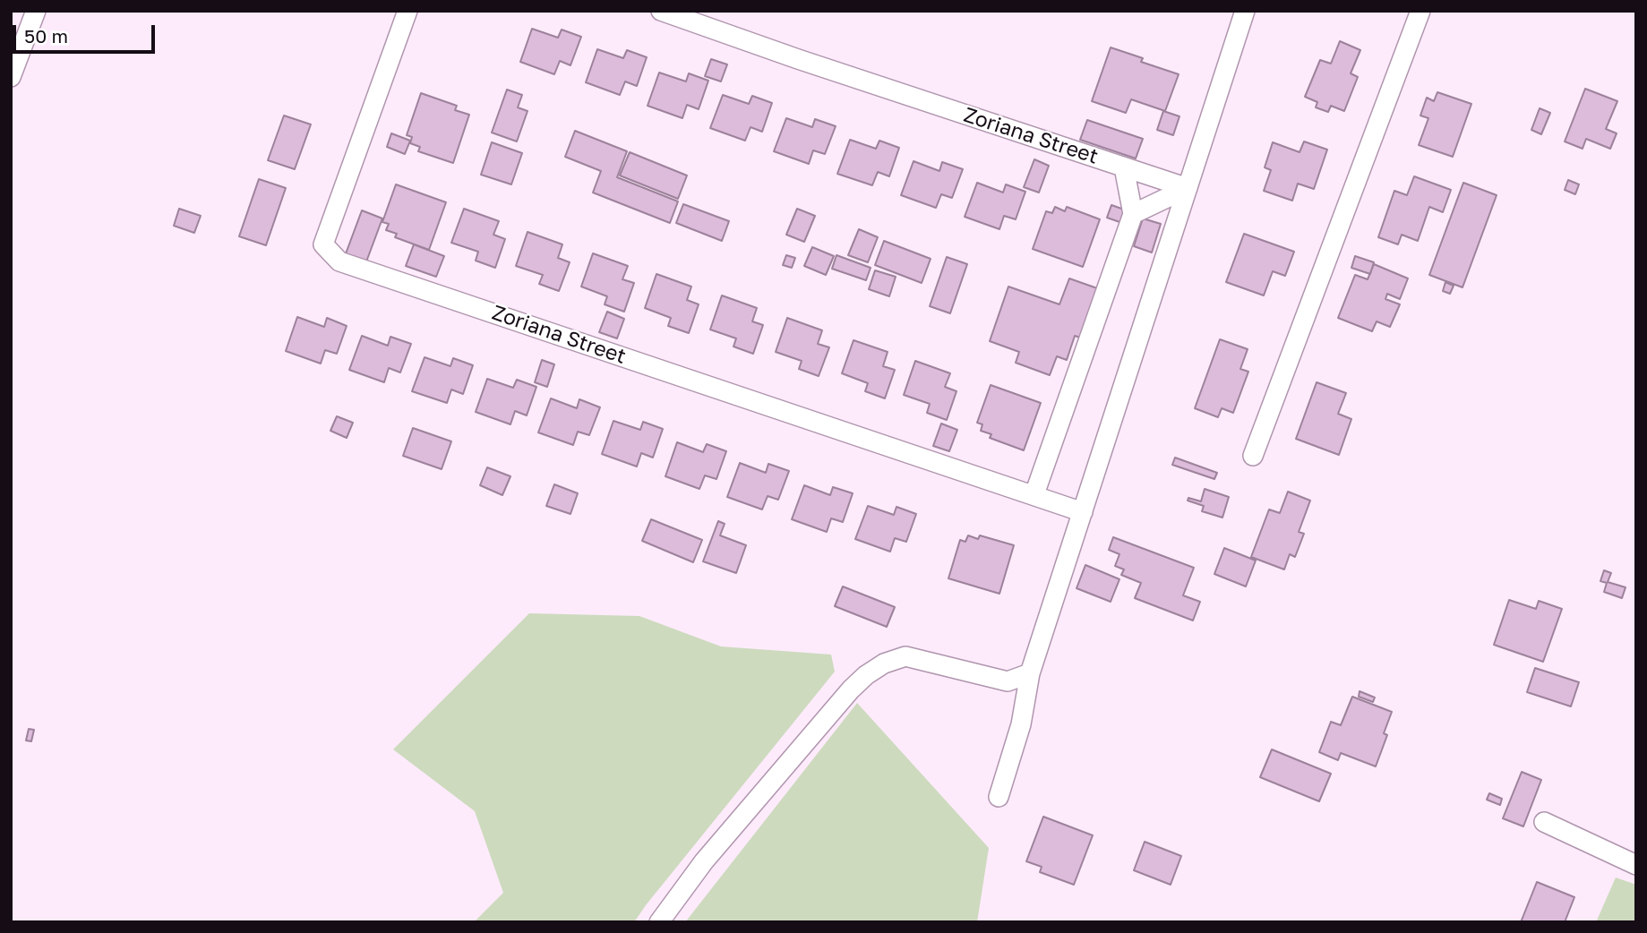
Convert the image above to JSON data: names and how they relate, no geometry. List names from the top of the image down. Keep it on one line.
{"streets":{"street":["Zoriana Street"]},"scale_bar":"50 m"}
